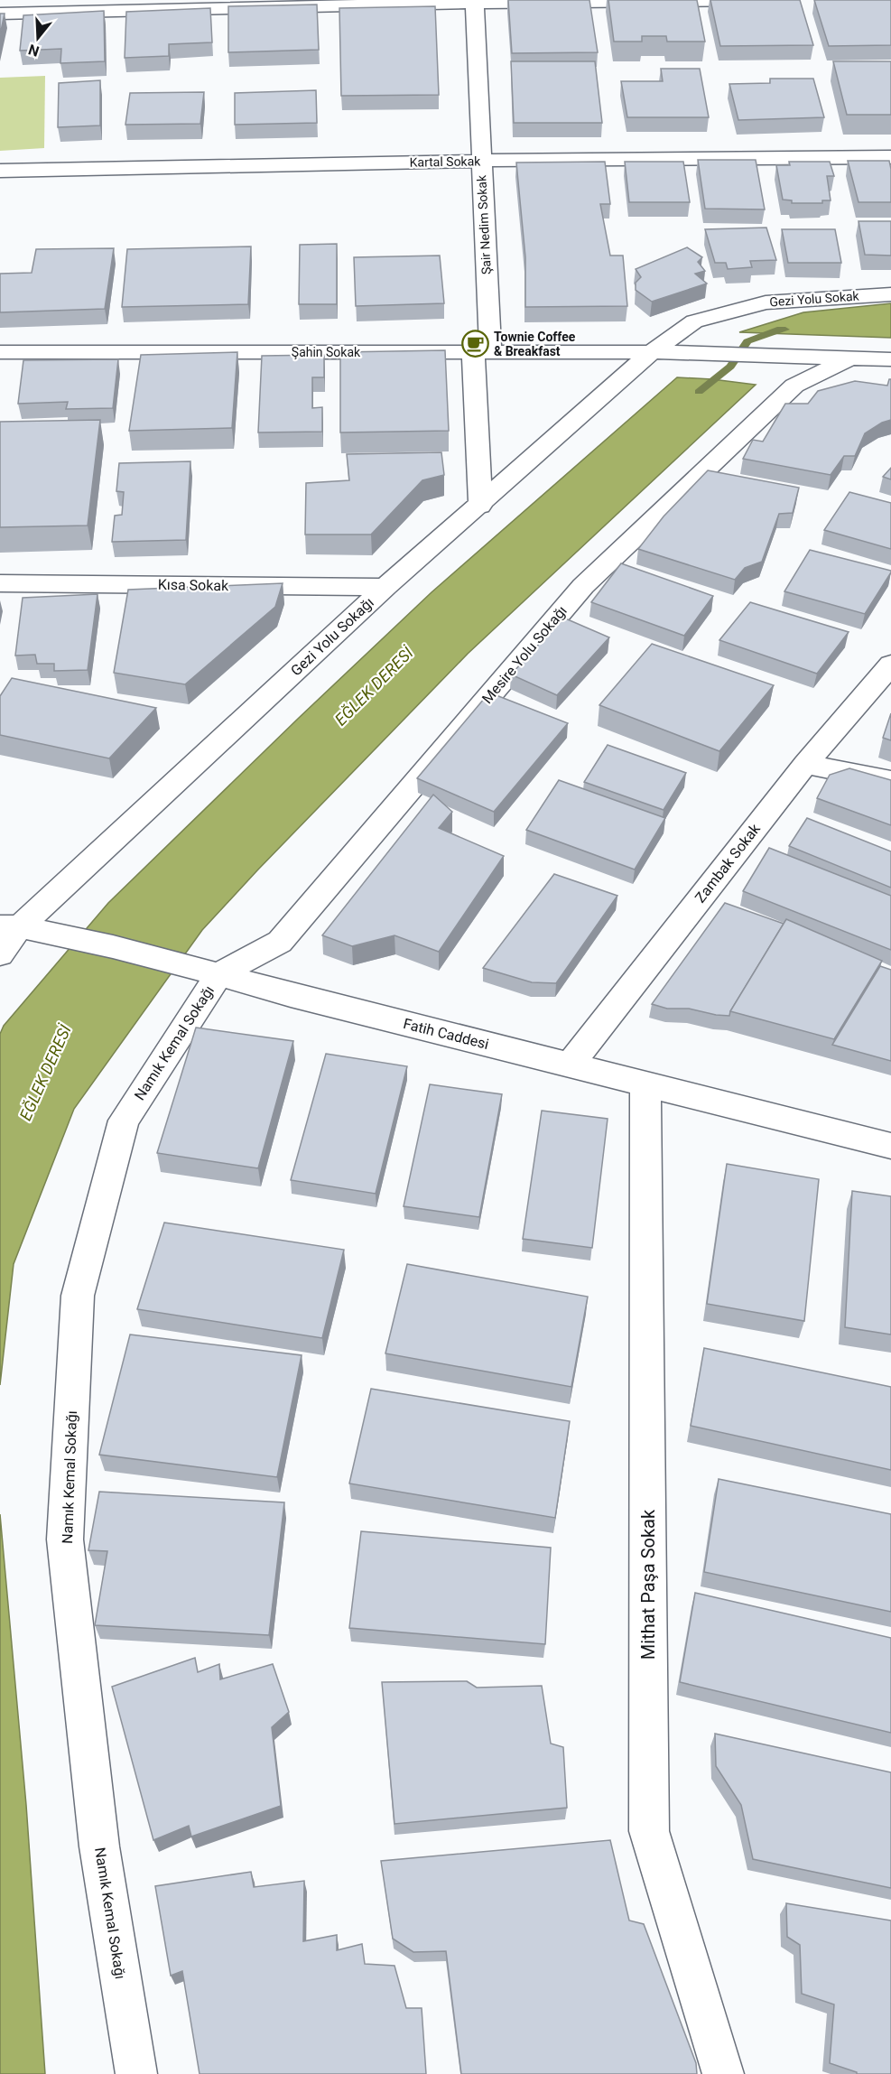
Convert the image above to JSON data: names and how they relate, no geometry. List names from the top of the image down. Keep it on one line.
{"streets":{"street":["Kartal Sokak","Şair Nedim Sokak","Gezi Yolu Sokak","Şahin Sokak","Kısa Sokak","Gezi Yolu Sokağı","Mesire Yolu Sokağı","Zambak Sokak","Fatih Caddesi","Namık Kemal Sokağı","Mithat Paşa Sokak"]},"crossings":[["Kartal Sokak","Şair Nedim Sokak"],["Şair Nedim Sokak","Şahin Sokak"],["Şair Nedim Sokak","Gezi Yolu Sokağı"],["Gezi Yolu Sokak","Şahin Sokak"],["Gezi Yolu Sokak","Gezi Yolu Sokağı"],["Şahin Sokak","Gezi Yolu Sokağı"],["Şahin Sokak","Mesire Yolu Sokağı"],["Kısa Sokak","Gezi Yolu Sokağı"],["Gezi Yolu Sokağı","Fatih Caddesi"],["Mesire Yolu Sokağı","Fatih Caddesi"],["Mesire Yolu Sokağı","Namık Kemal Sokağı"],["Zambak Sokak","Fatih Caddesi"],["Fatih Caddesi","Namık Kemal Sokağı"],["Fatih Caddesi","Mithat Paşa Sokak"]],"water":["EĞLEK DERESİ"],"places":{"cafe":["Townie Coffee & Breakfast"]},"north":"bottom"}
